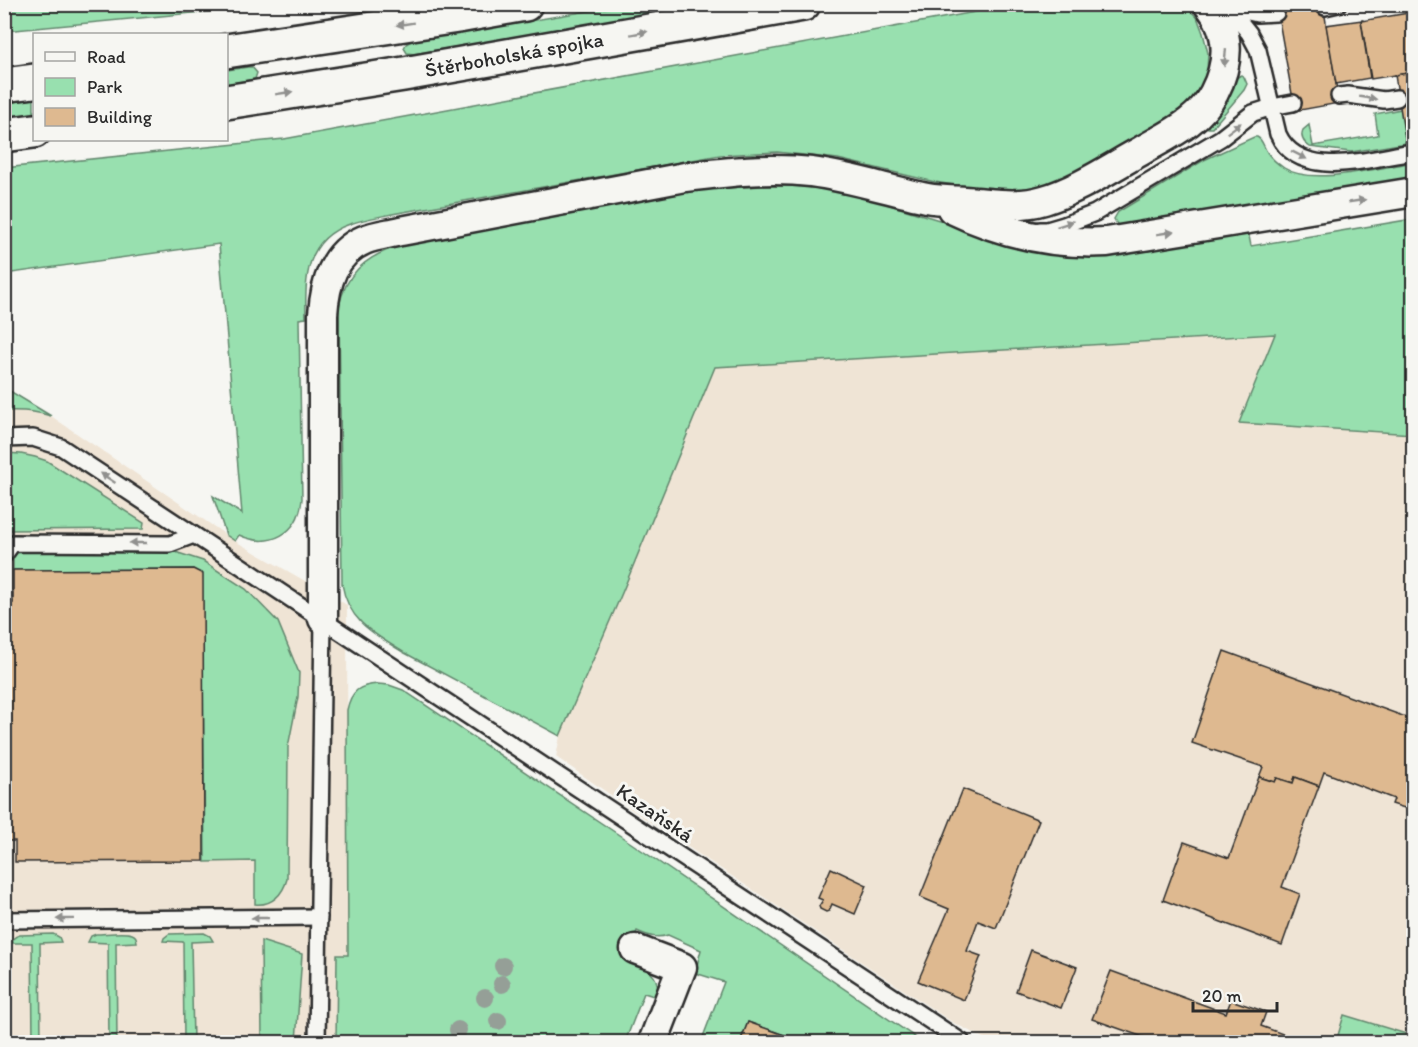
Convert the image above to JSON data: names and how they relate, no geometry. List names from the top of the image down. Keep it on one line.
{"streets":{"highway":["Štěrboholská spojka"],"lane":["Kazaňská"]},"legend":["Road","Park","Building"],"scale_bar":"20 m"}
